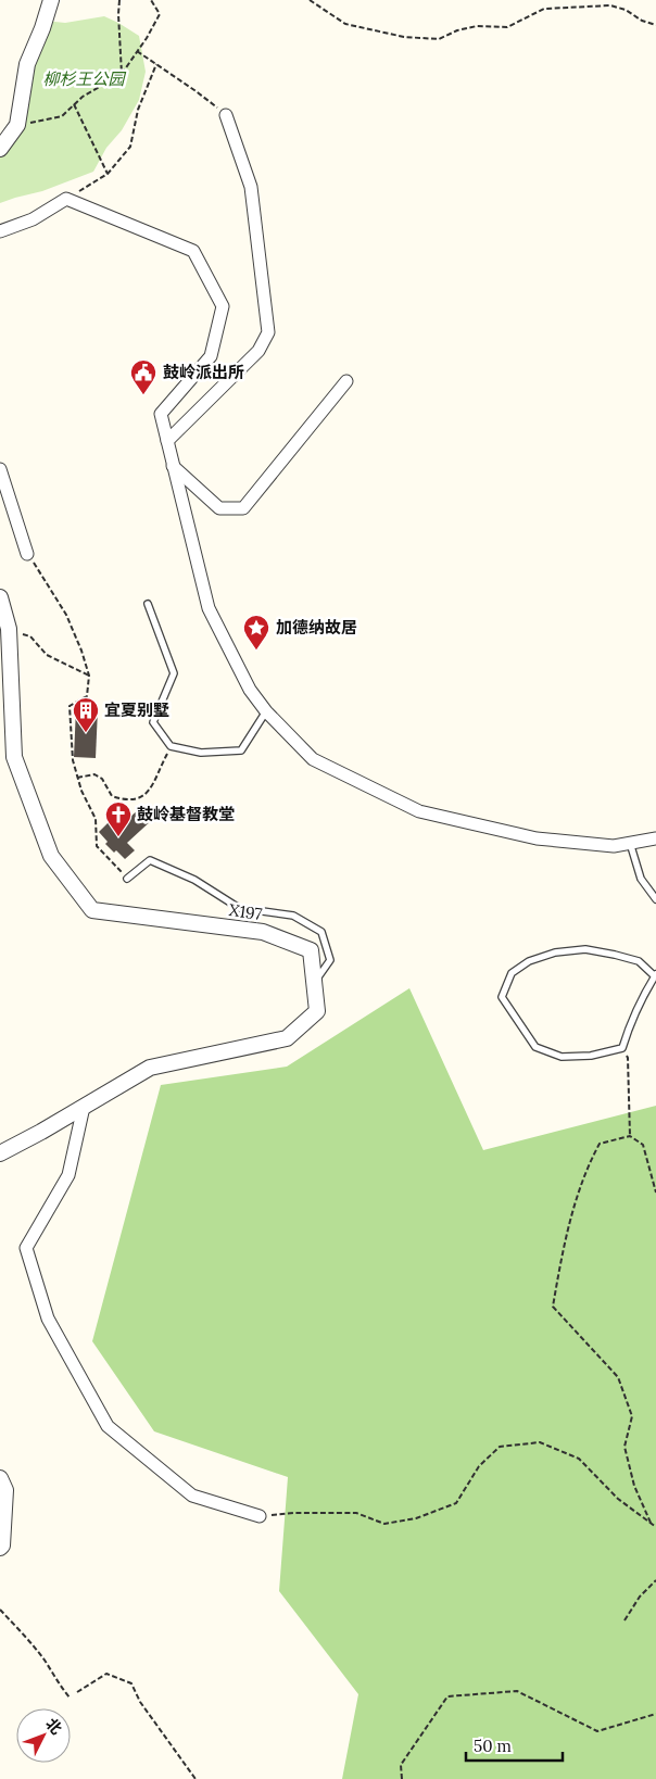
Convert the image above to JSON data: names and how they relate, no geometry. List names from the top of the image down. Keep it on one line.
{"streets":{"street":["X197"]},"parks":["柳杉王公园"],"places":{"public building":["鼓岭派出所"],"place":["加德纳故居"],"building":["宜夏别墅"],"church":["鼓岭基督教堂"]},"scale_bar":"50 m","north":"top right"}
